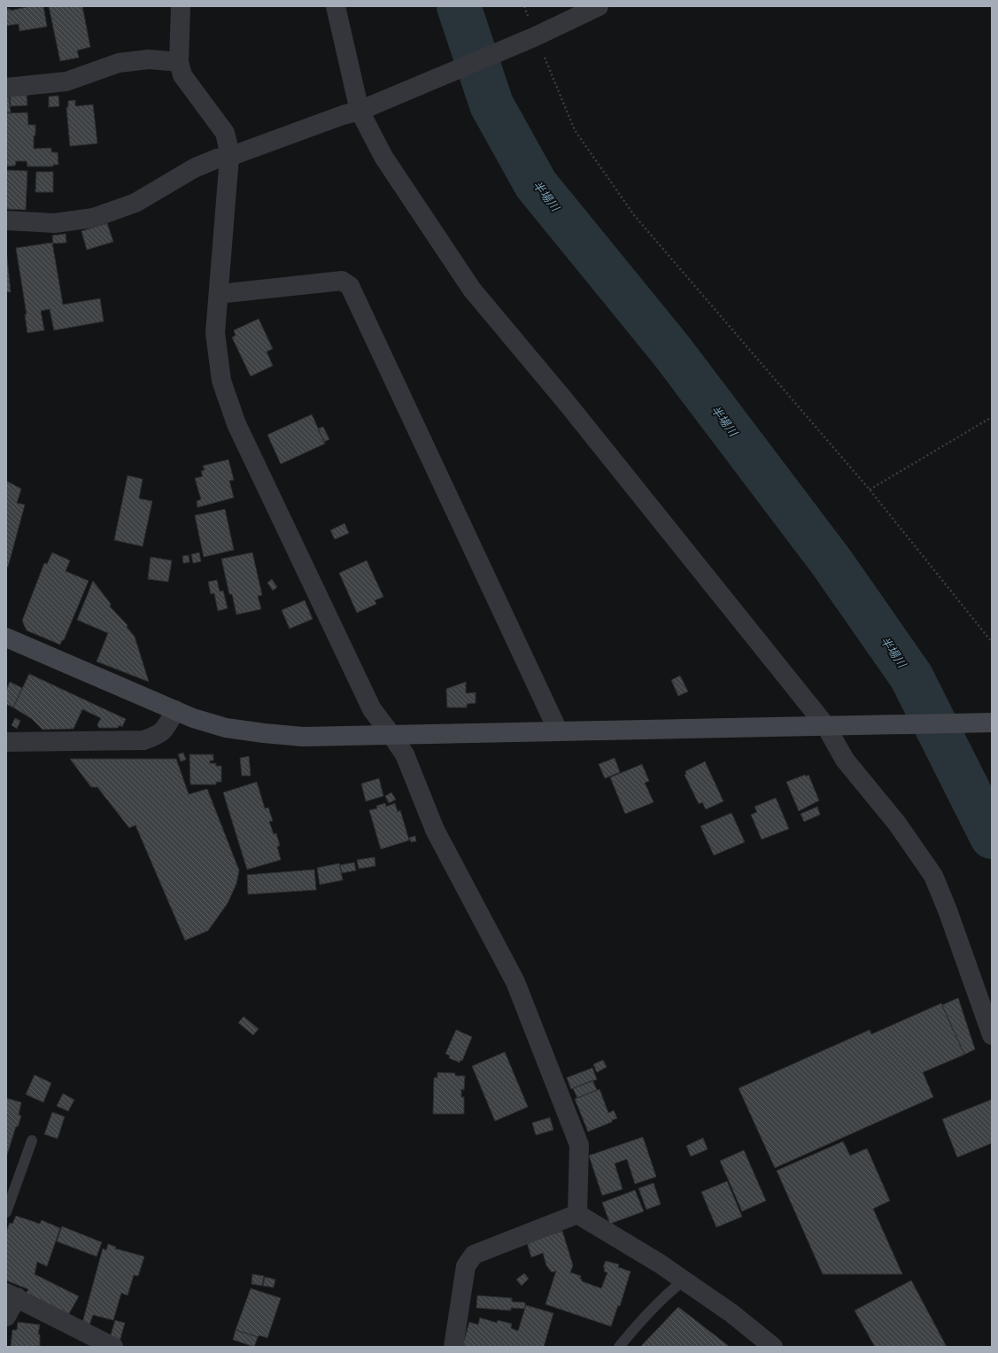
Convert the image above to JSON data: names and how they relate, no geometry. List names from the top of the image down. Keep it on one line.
{"water":["半場川"]}
